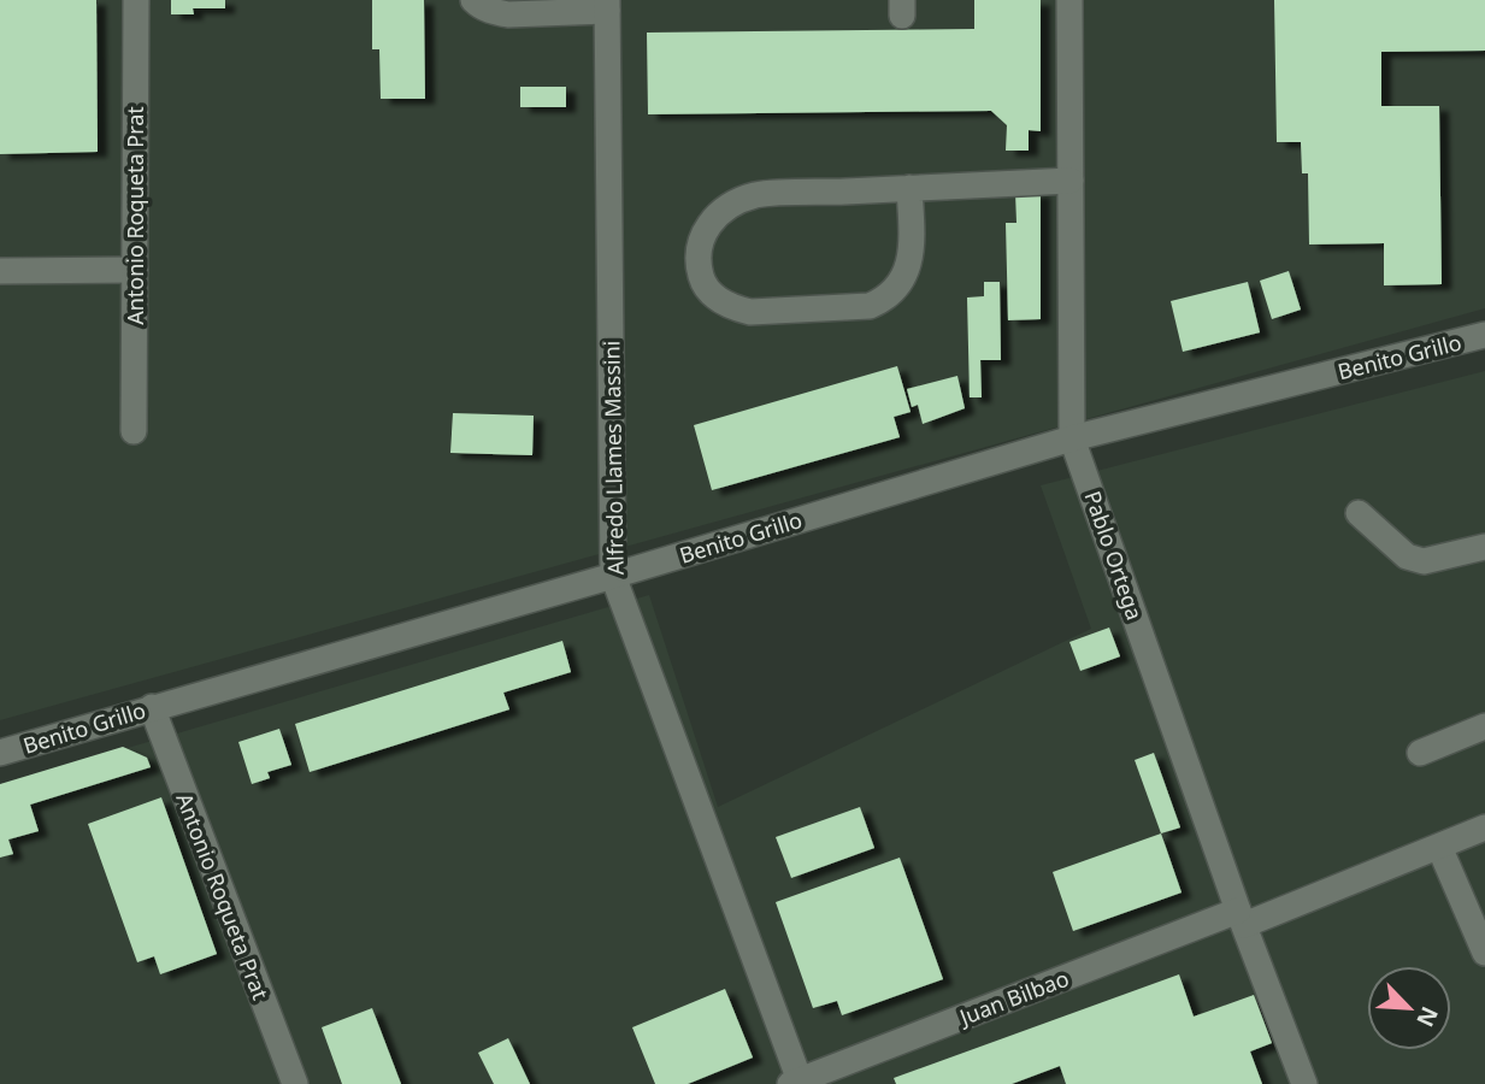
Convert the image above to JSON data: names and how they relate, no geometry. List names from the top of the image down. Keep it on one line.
{"streets":{"street":["Antonio Roqueta Prat","Benito Grillo","Alfredo Llames Massini","Pablo Ortega","Juan Bilbao"]},"crossings":[["Antonio Roqueta Prat","Benito Grillo"],["Benito Grillo","Alfredo Llames Massini"],["Benito Grillo","Pablo Ortega"],["Alfredo Llames Massini","Juan Bilbao"],["Pablo Ortega","Juan Bilbao"]],"north":"bottom right"}
